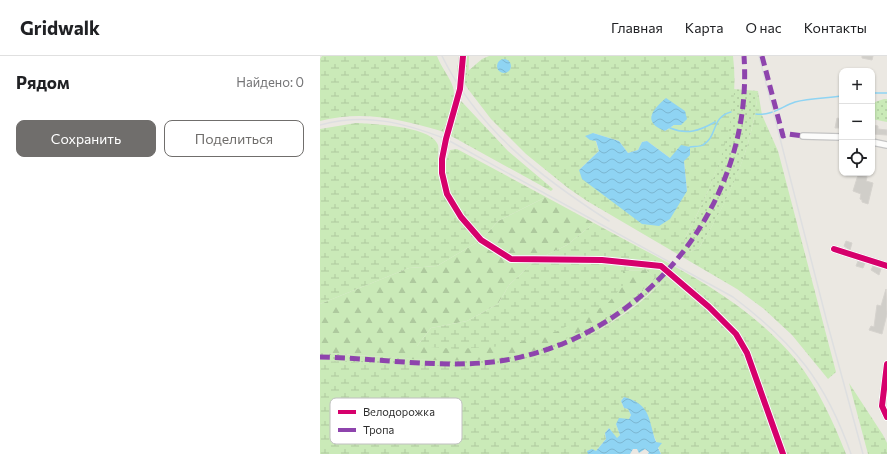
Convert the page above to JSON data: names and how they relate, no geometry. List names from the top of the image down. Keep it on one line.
{"legend":["Велодорожка","Тропа"],"page":{"header":"Gridwalk","nav":["Главная","Карта","О нас","Контакты"],"heading":["Рядом","Найдено: 0"],"map_buttons":["+","−"],"buttons":["Сохранить","Поделиться"]}}
